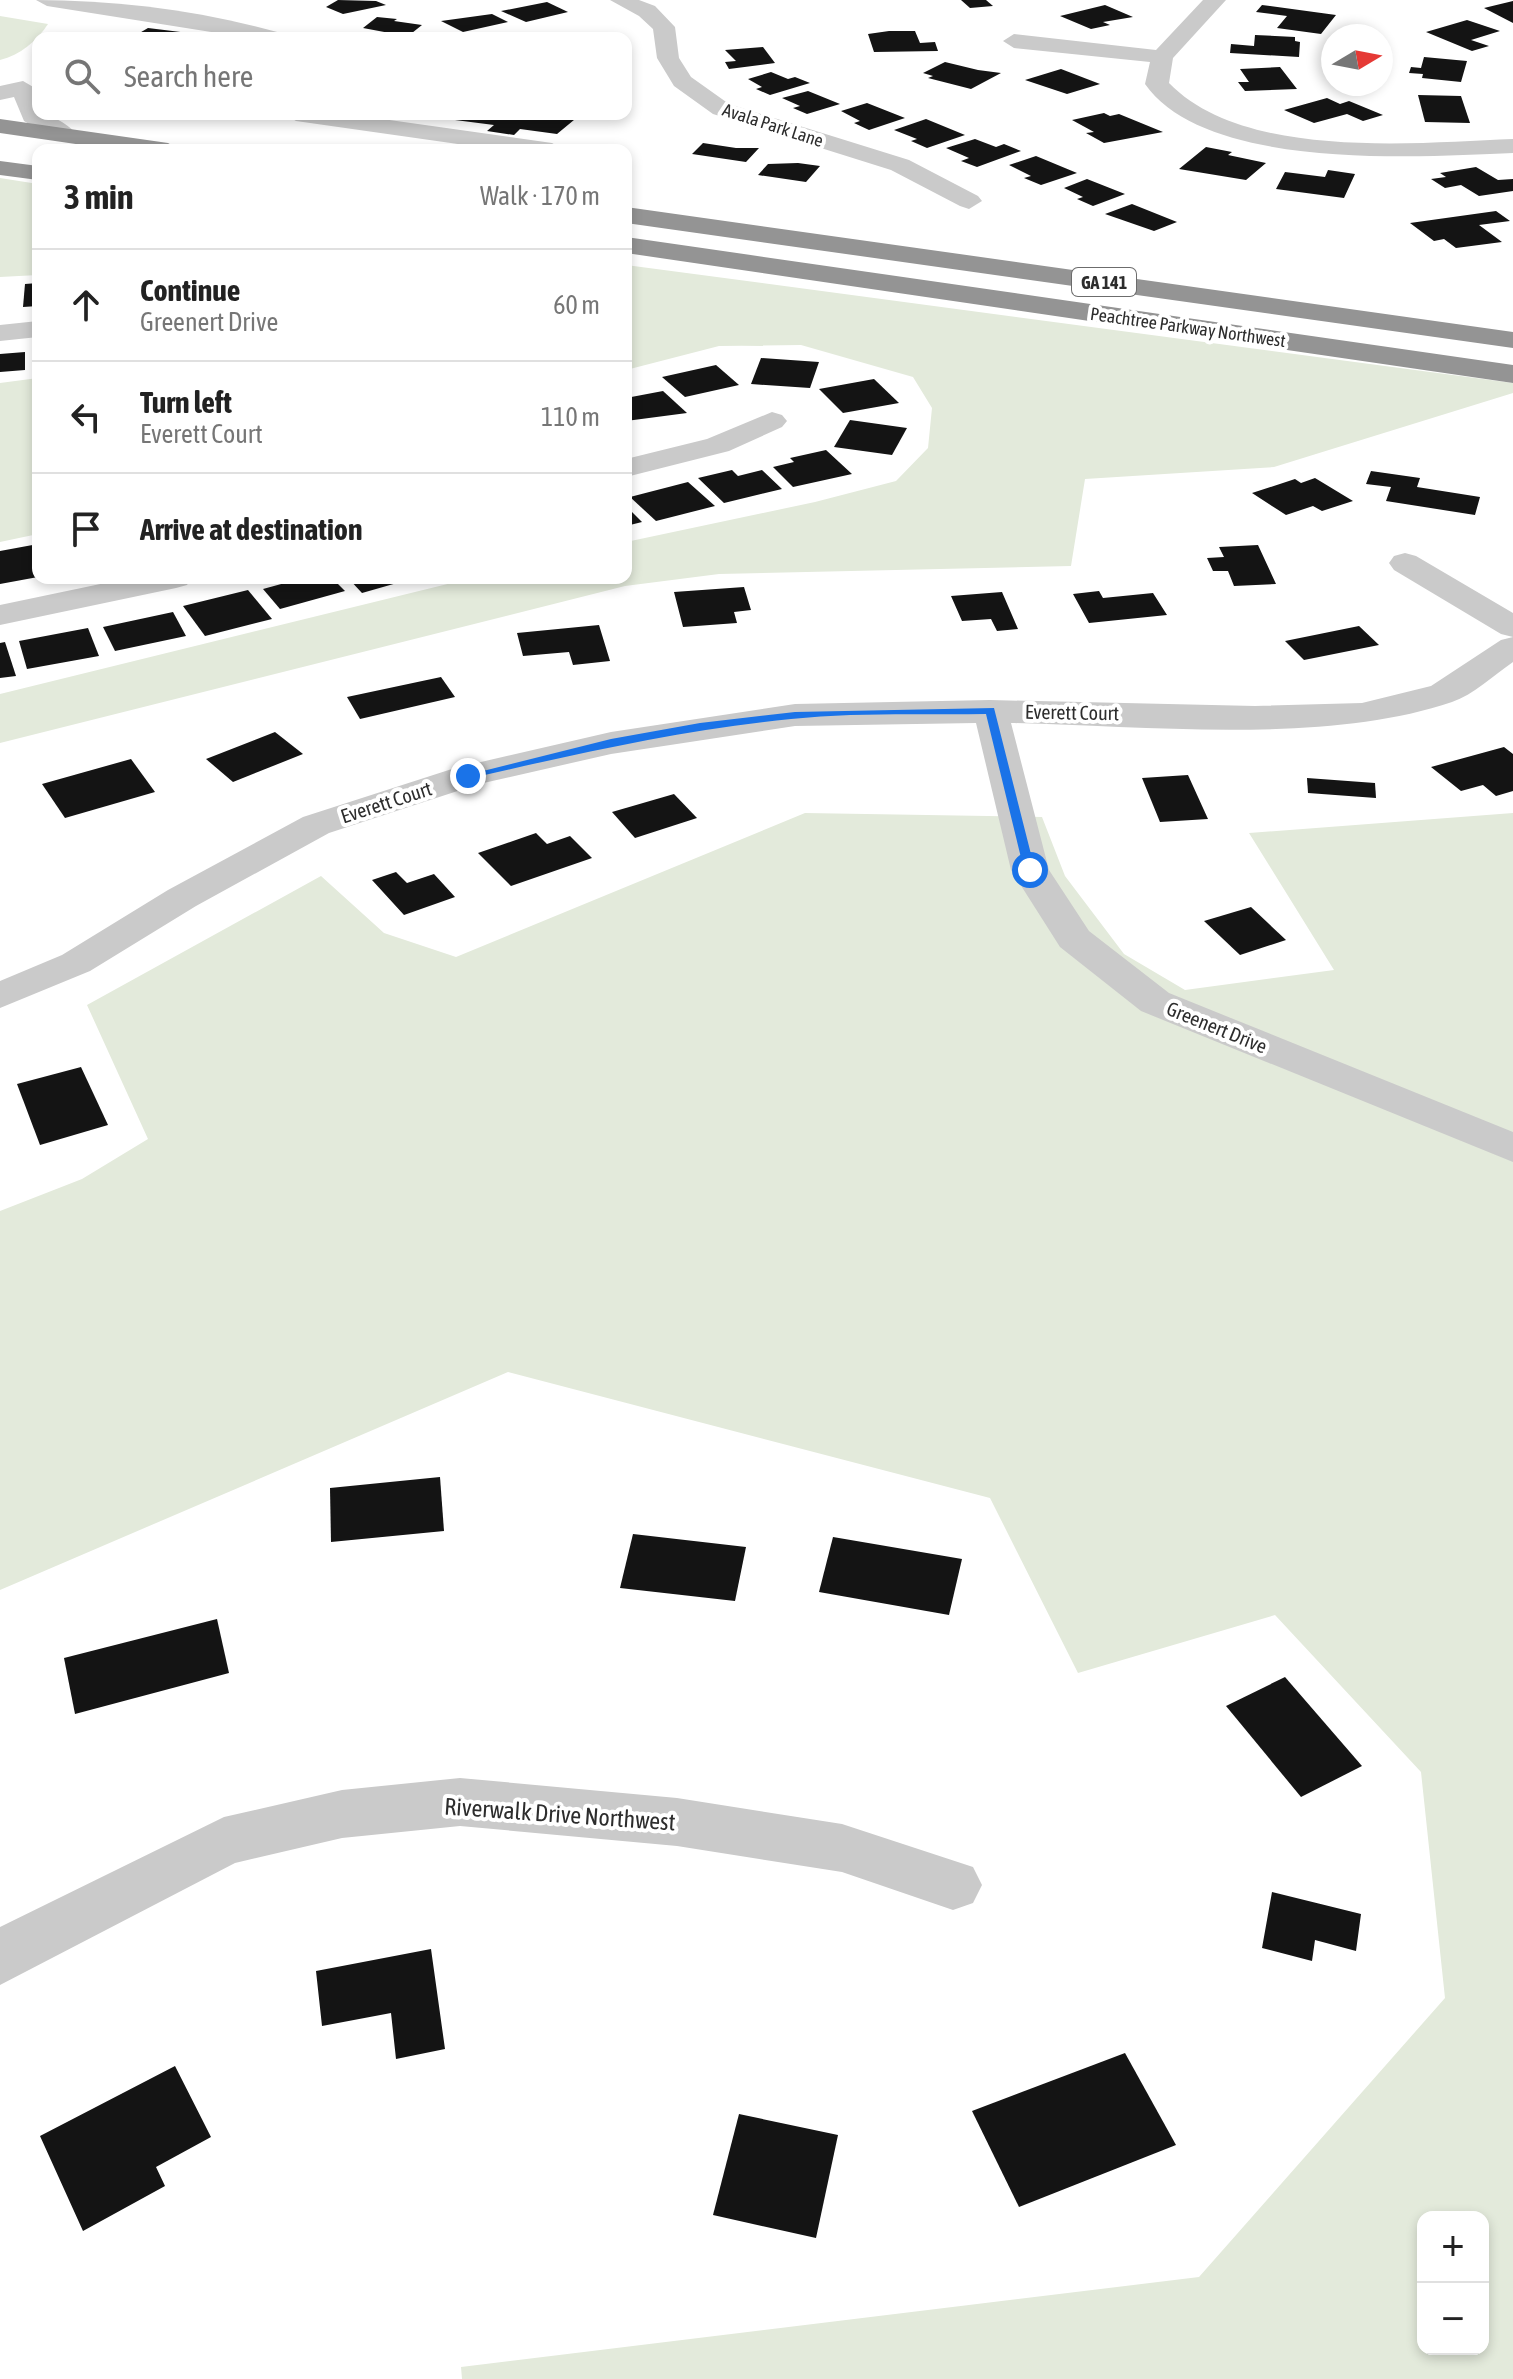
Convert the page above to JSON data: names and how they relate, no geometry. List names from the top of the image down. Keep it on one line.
{"streets":{"highway":["GA 141","Peachtree Parkway Northwest"],"street":["Avala Park Lane","Everett Court","Greenert Drive","Riverwalk Drive Northwest"]},"crossings":[["Everett Court","Greenert Drive"]],"north":"right","page":{"search":"Search here","heading":["3 min","Walk · 170 m"],"list":[["Continue","Greenert Drive","60 m"],["Turn left","Everett Court","110 m"],"Arrive at destination"],"map_buttons":["+","−"]}}
